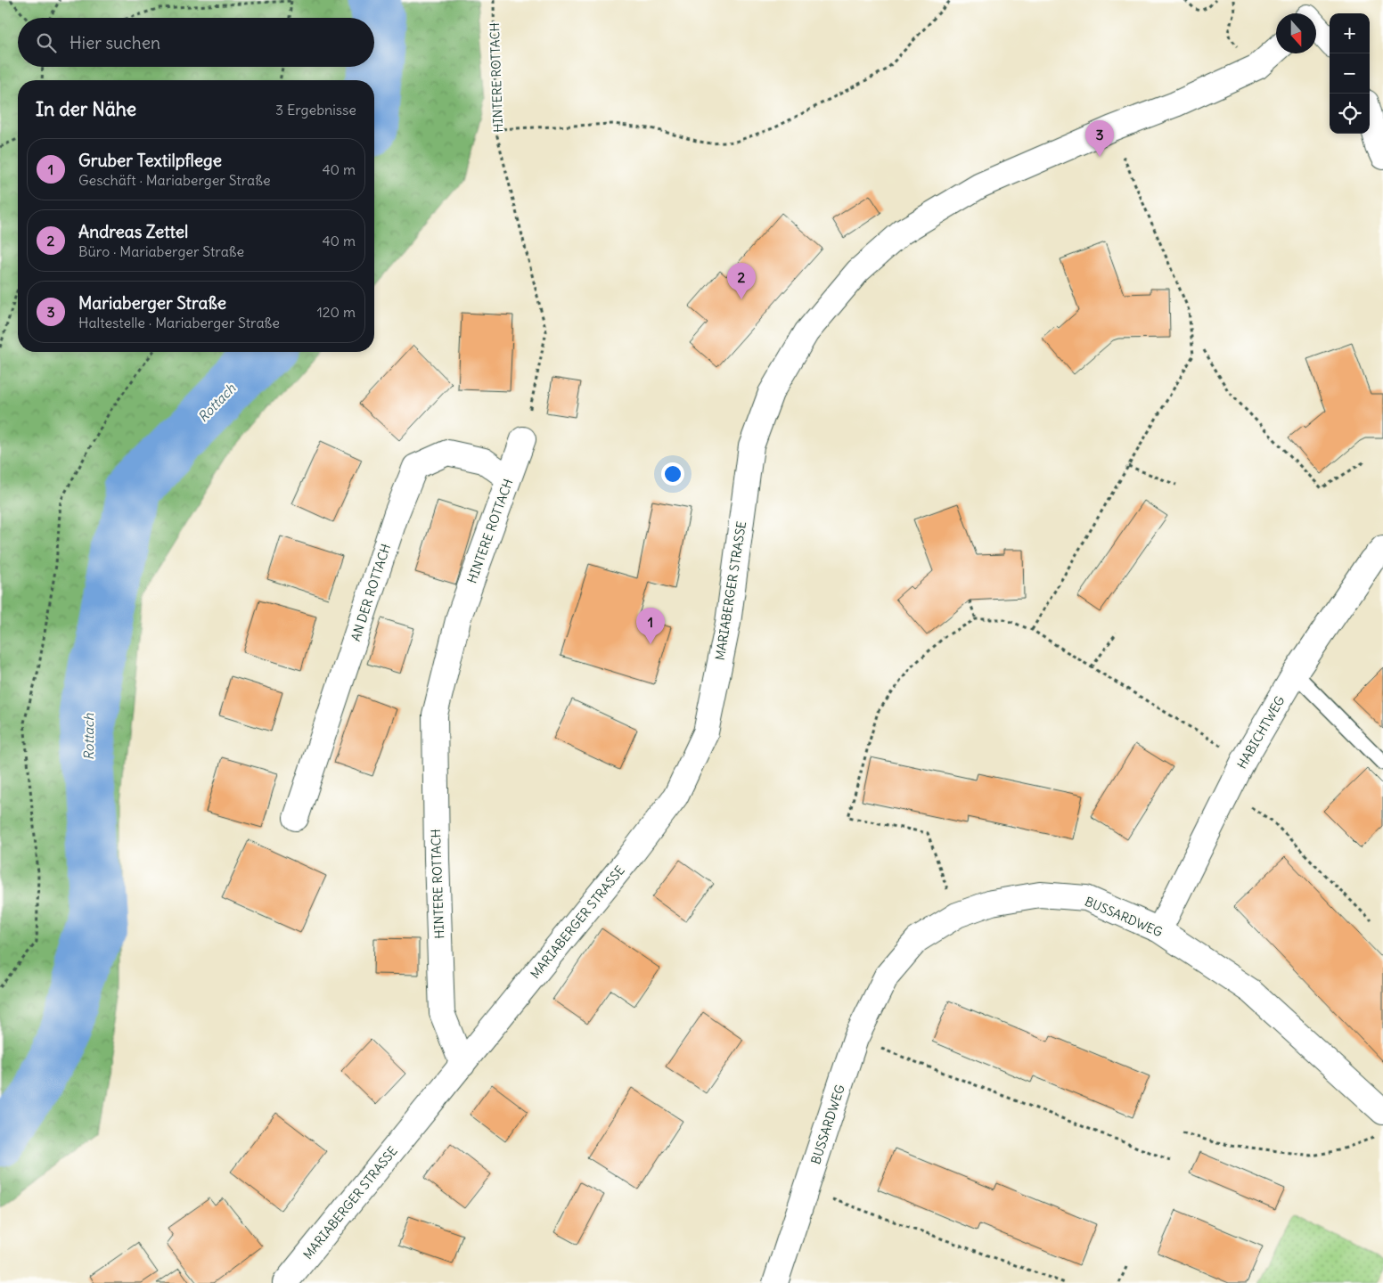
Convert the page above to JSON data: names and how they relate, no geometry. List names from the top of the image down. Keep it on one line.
{"streets":{"street":["HINTERE ROTTACH","MARIABERGER STRASSE","AN DER ROTTACH","HABICHTWEG","BUSSARDWEG"]},"crossings":[["HINTERE ROTTACH","MARIABERGER STRASSE"],["HINTERE ROTTACH","AN DER ROTTACH"],["HABICHTWEG","BUSSARDWEG"]],"water":["Rottach"],"north":"bottom","page":{"map_buttons":["+","−"],"search":"Hier suchen","heading":["In der Nähe","3 Ergebnisse"],"pins":["3","2","1"],"list":[{"mark":"1","name":"Gruber Textilpflege","note":"Geschäft · Mariaberger Straße","value":"40 m"},{"mark":"2","name":"Andreas Zettel","note":"Büro · Mariaberger Straße","value":"40 m"},{"mark":"3","name":"Mariaberger Straße","note":"Haltestelle · Mariaberger Straße","value":"120 m"}]}}
